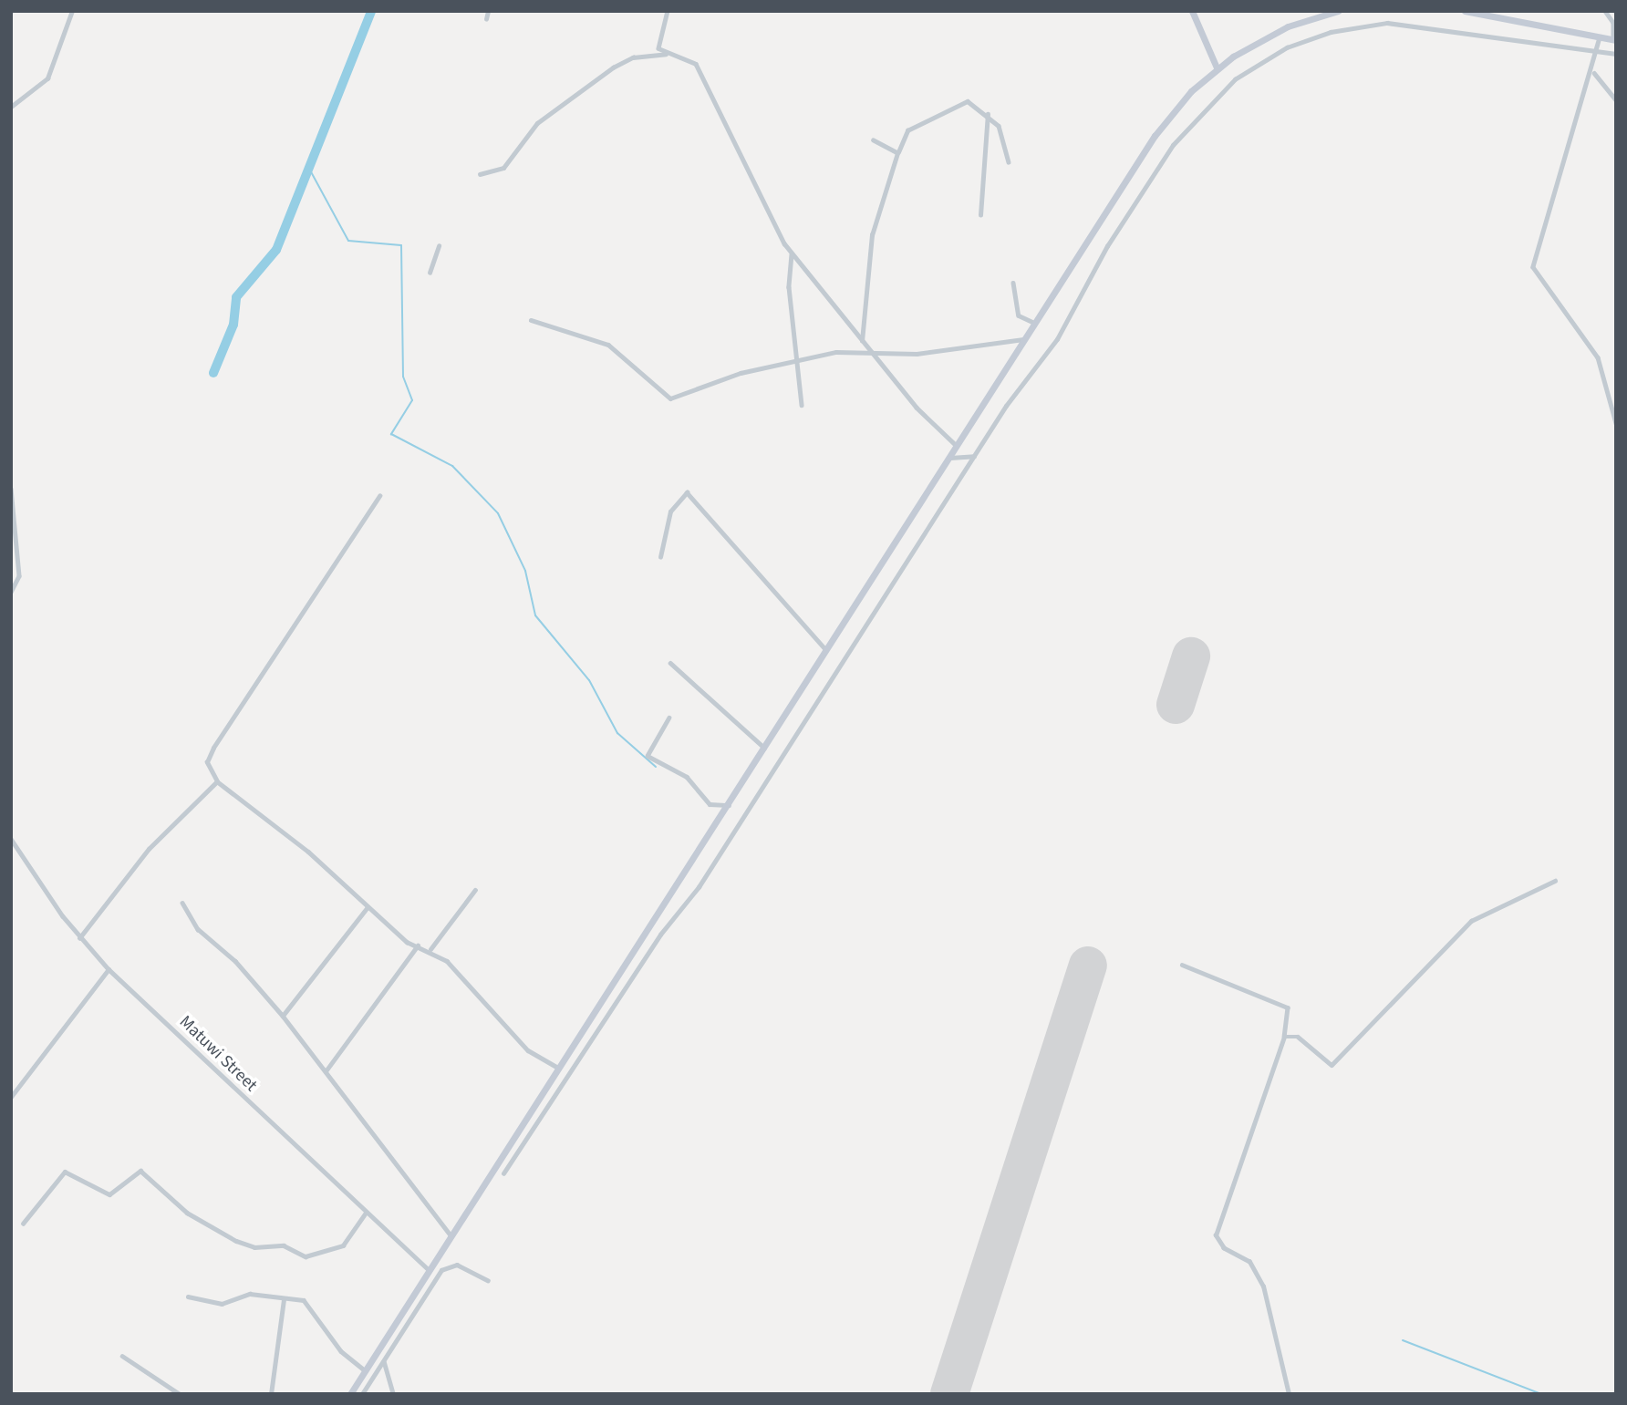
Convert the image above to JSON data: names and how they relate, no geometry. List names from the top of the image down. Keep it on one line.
{"streets":{"street":["Matuwi Street"]}}
